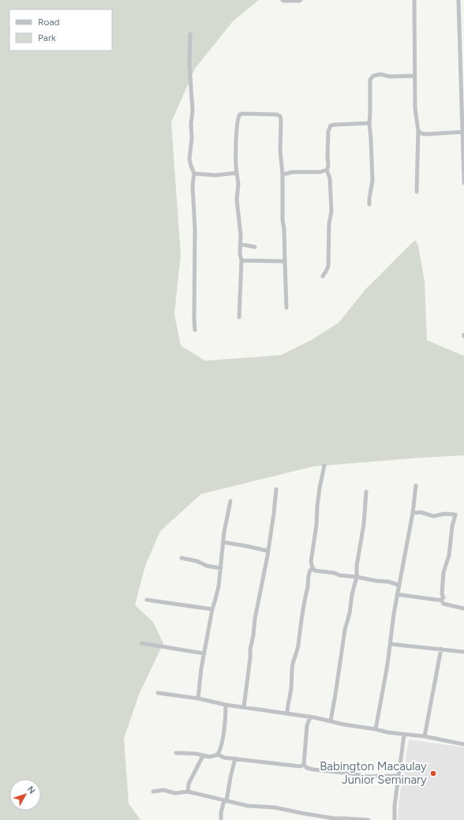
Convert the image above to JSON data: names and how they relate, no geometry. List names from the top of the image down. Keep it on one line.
{"places":["Babington Macaulay Junior Seminary"],"legend":["Road","Park"],"north":"top right"}
